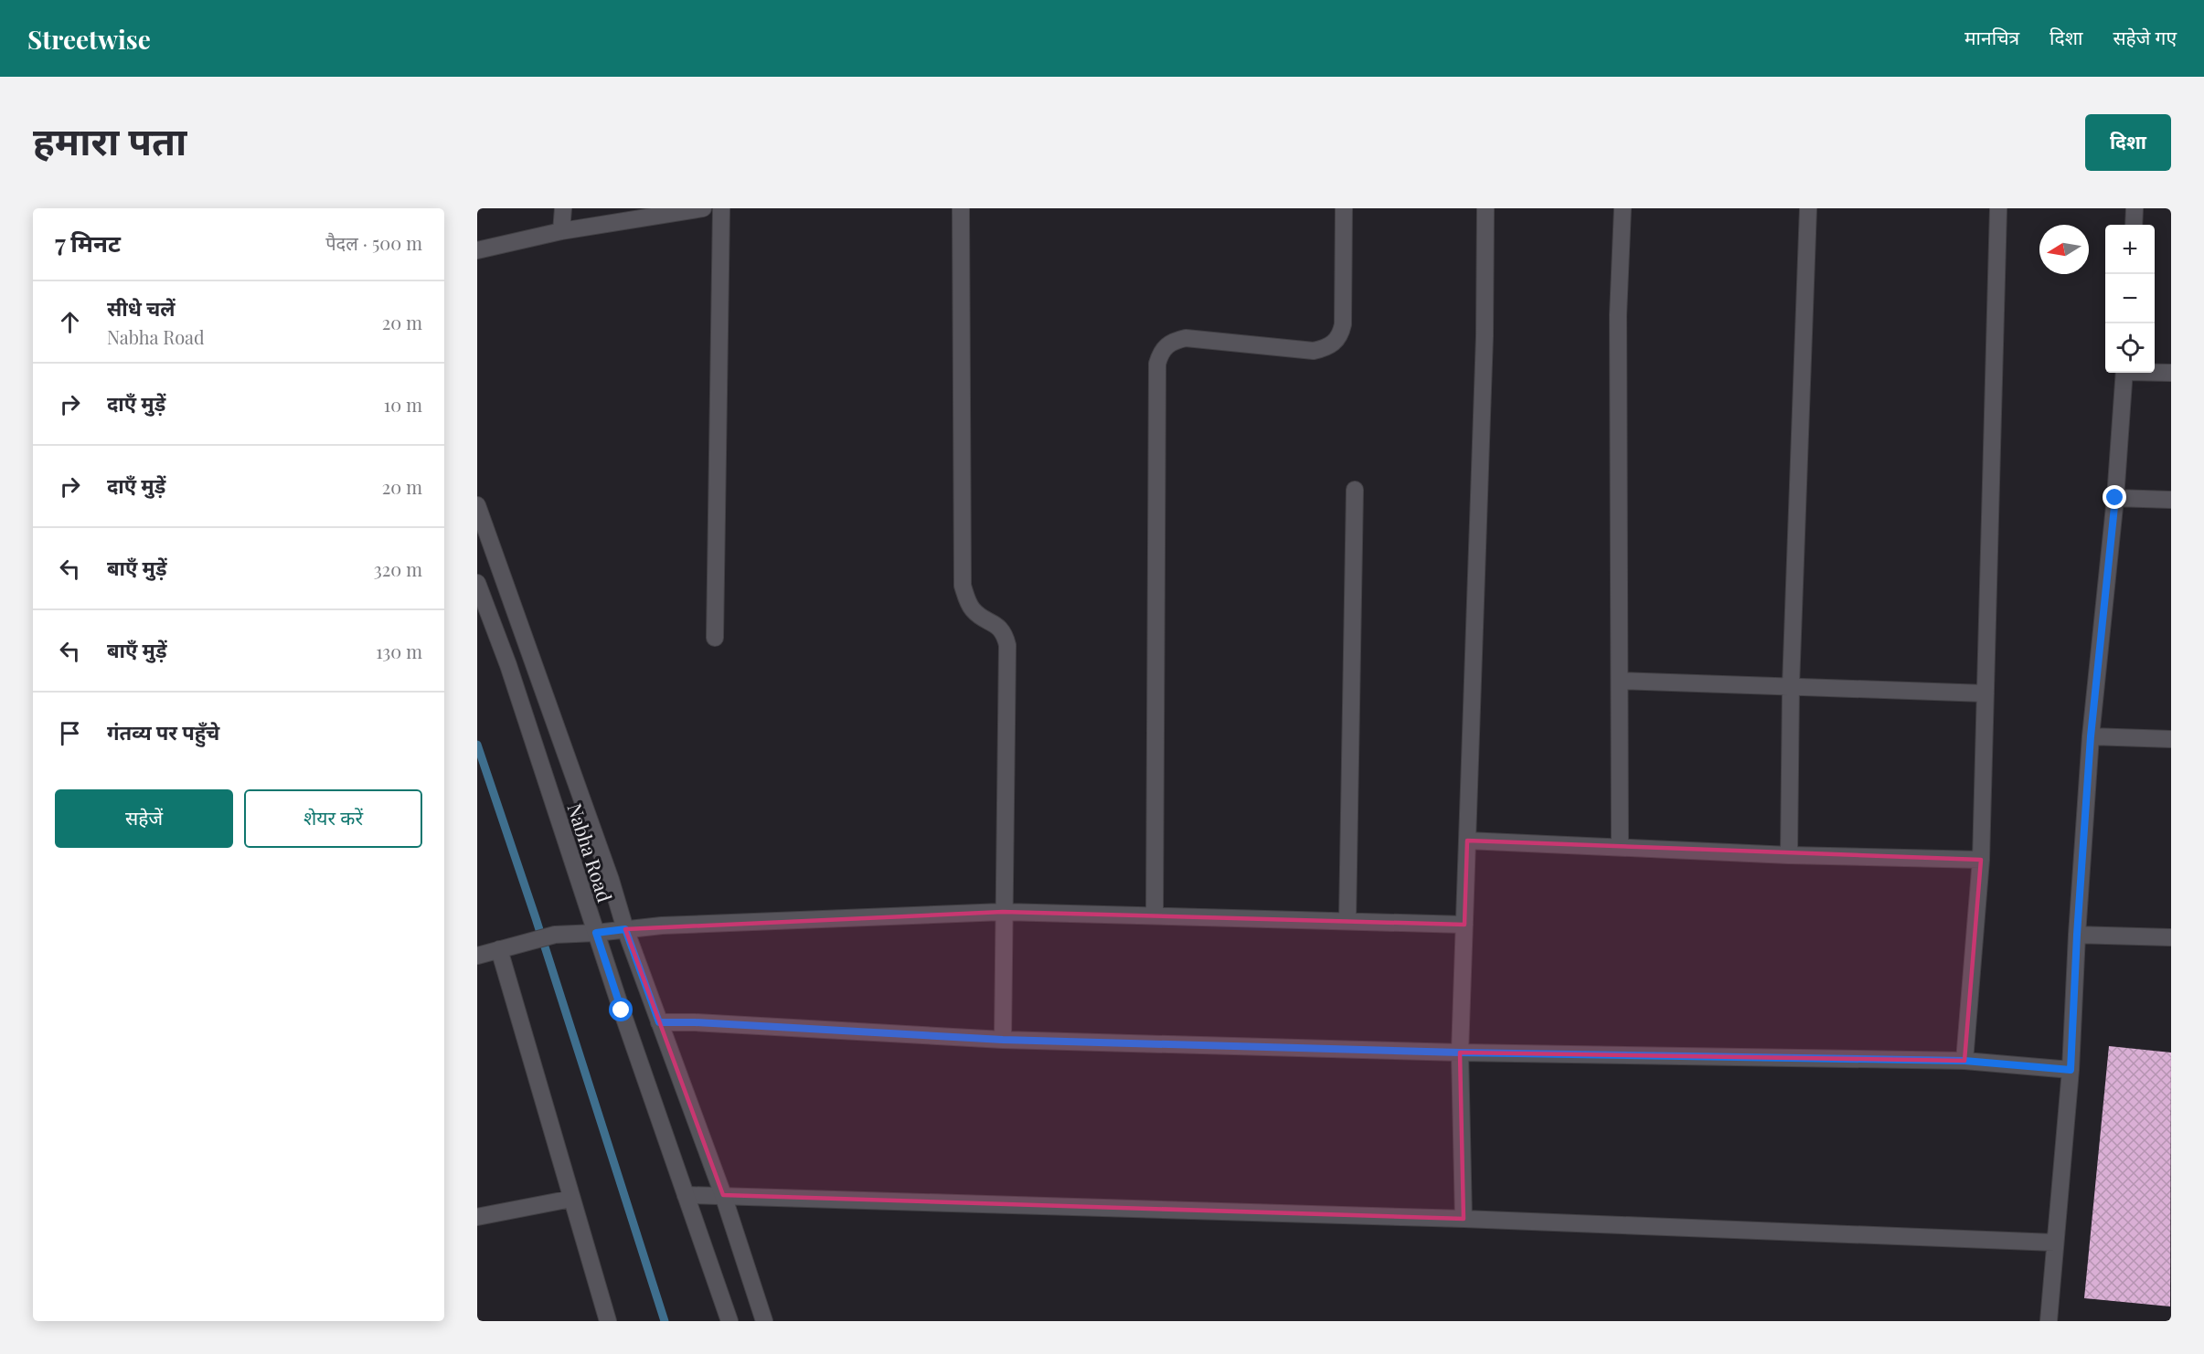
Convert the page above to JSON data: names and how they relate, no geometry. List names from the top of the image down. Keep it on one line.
{"streets":{"street":["Nabha Road"]},"north":"left","page":{"header":"Streetwise","nav":["मानचित्र","दिशा","सहेजे गए"],"title":"हमारा पता","buttons":["दिशा",["सहेजें","शेयर करें"]],"heading":["7 मिनट","पैदल · 500 m"],"map_buttons":["+","−"],"list":[["सीधे चलें","Nabha Road","20 m"],["दाएँ मुड़ें","10 m"],["दाएँ मुड़ें","20 m"],["बाएँ मुड़ें","320 m"],["बाएँ मुड़ें","130 m"],"गंतव्य पर पहुँचे"]}}
